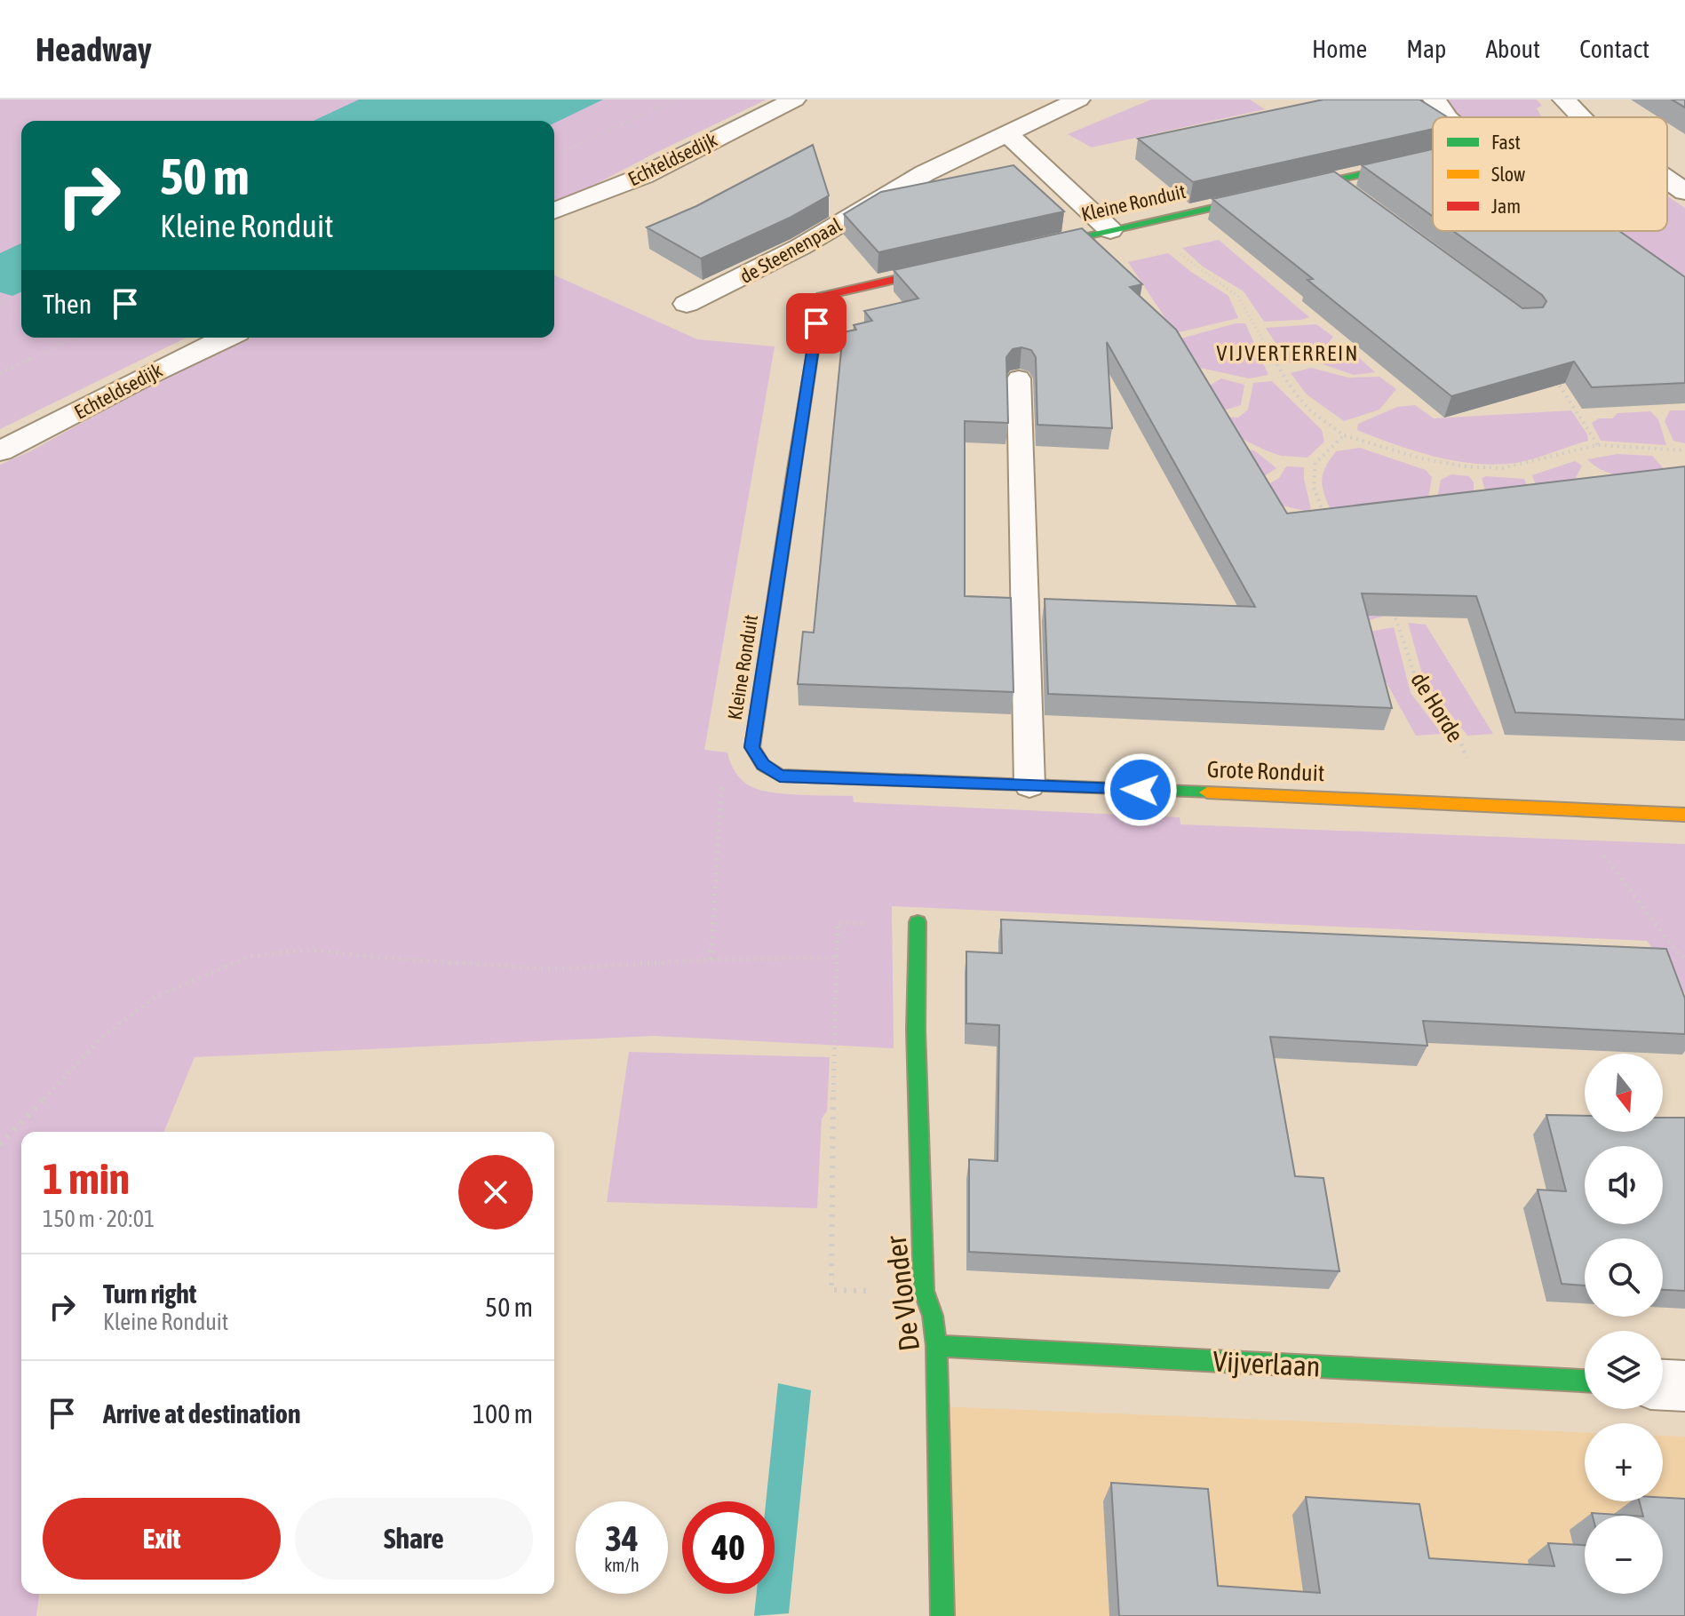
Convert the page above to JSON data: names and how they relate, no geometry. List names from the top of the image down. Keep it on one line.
{"streets":{"street":["Echteldsedijk","Kleine Ronduit","de Steenenpaal","Grote Ronduit","De Vlonder","Vijverlaan"],"path":["de Horde"]},"crossings":[["Kleine Ronduit","Grote Ronduit"],["de Horde","Grote Ronduit"],["De Vlonder","Vijverlaan"]],"districts":["VIJVERTERREIN"],"legend":["Fast","Slow","Jam"],"north":"bottom","page":{"header":"Headway","nav":["Home","Map","About","Contact"],"turn":["50 m","Kleine Ronduit"],"then":"Then","map_buttons":["+","−"],"heading":["1 min","150 m · 20:01"],"list":[{"name":"Turn right","note":"Kleine Ronduit","value":"50 m"},{"name":"Arrive at destination","value":"100 m"}],"buttons":["Exit","Share"],"speed":"34 km/h","limit":"40"}}
